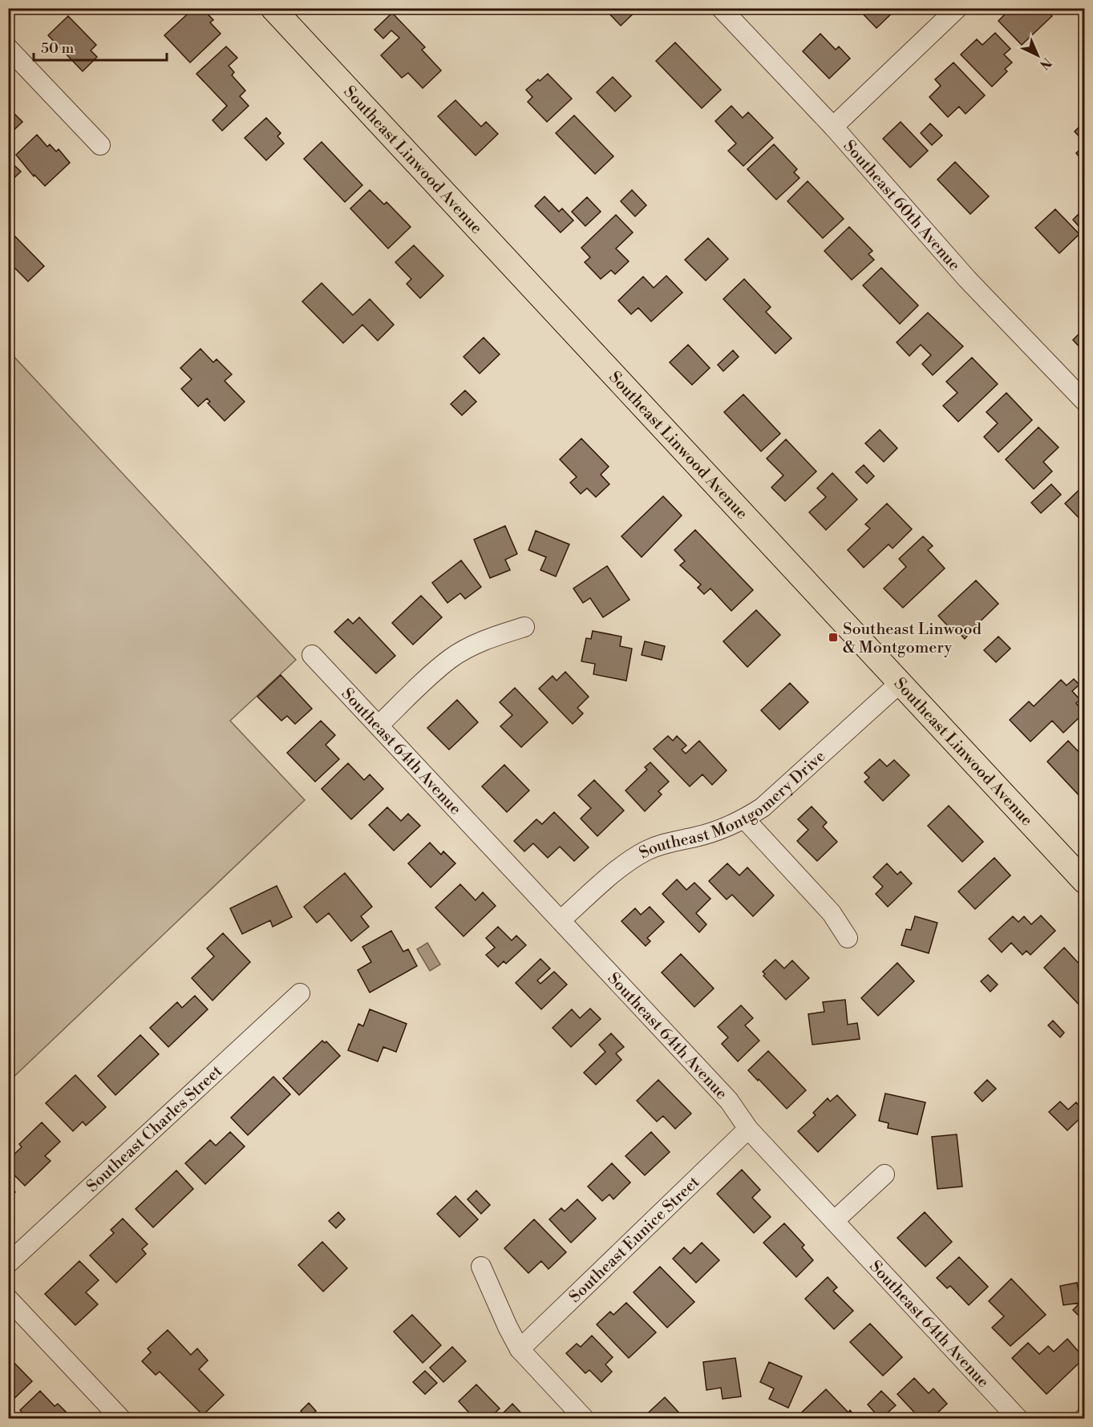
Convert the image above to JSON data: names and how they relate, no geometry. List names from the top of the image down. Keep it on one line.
{"streets":{"main road":["Southeast Linwood Avenue"],"street":["Southeast 60th Avenue","Southeast 64th Avenue","Southeast Montgomery Drive","Southeast Charles Street","Southeast Eunice Street"]},"crossings":[["Southeast Linwood Avenue","Southeast Montgomery Drive"],["Southeast 64th Avenue","Southeast Montgomery Drive"],["Southeast 64th Avenue","Southeast Eunice Street"]],"places":{"transit":["Southeast Linwood & Montgomery"]},"scale_bar":"50 m","north":"bottom right"}
